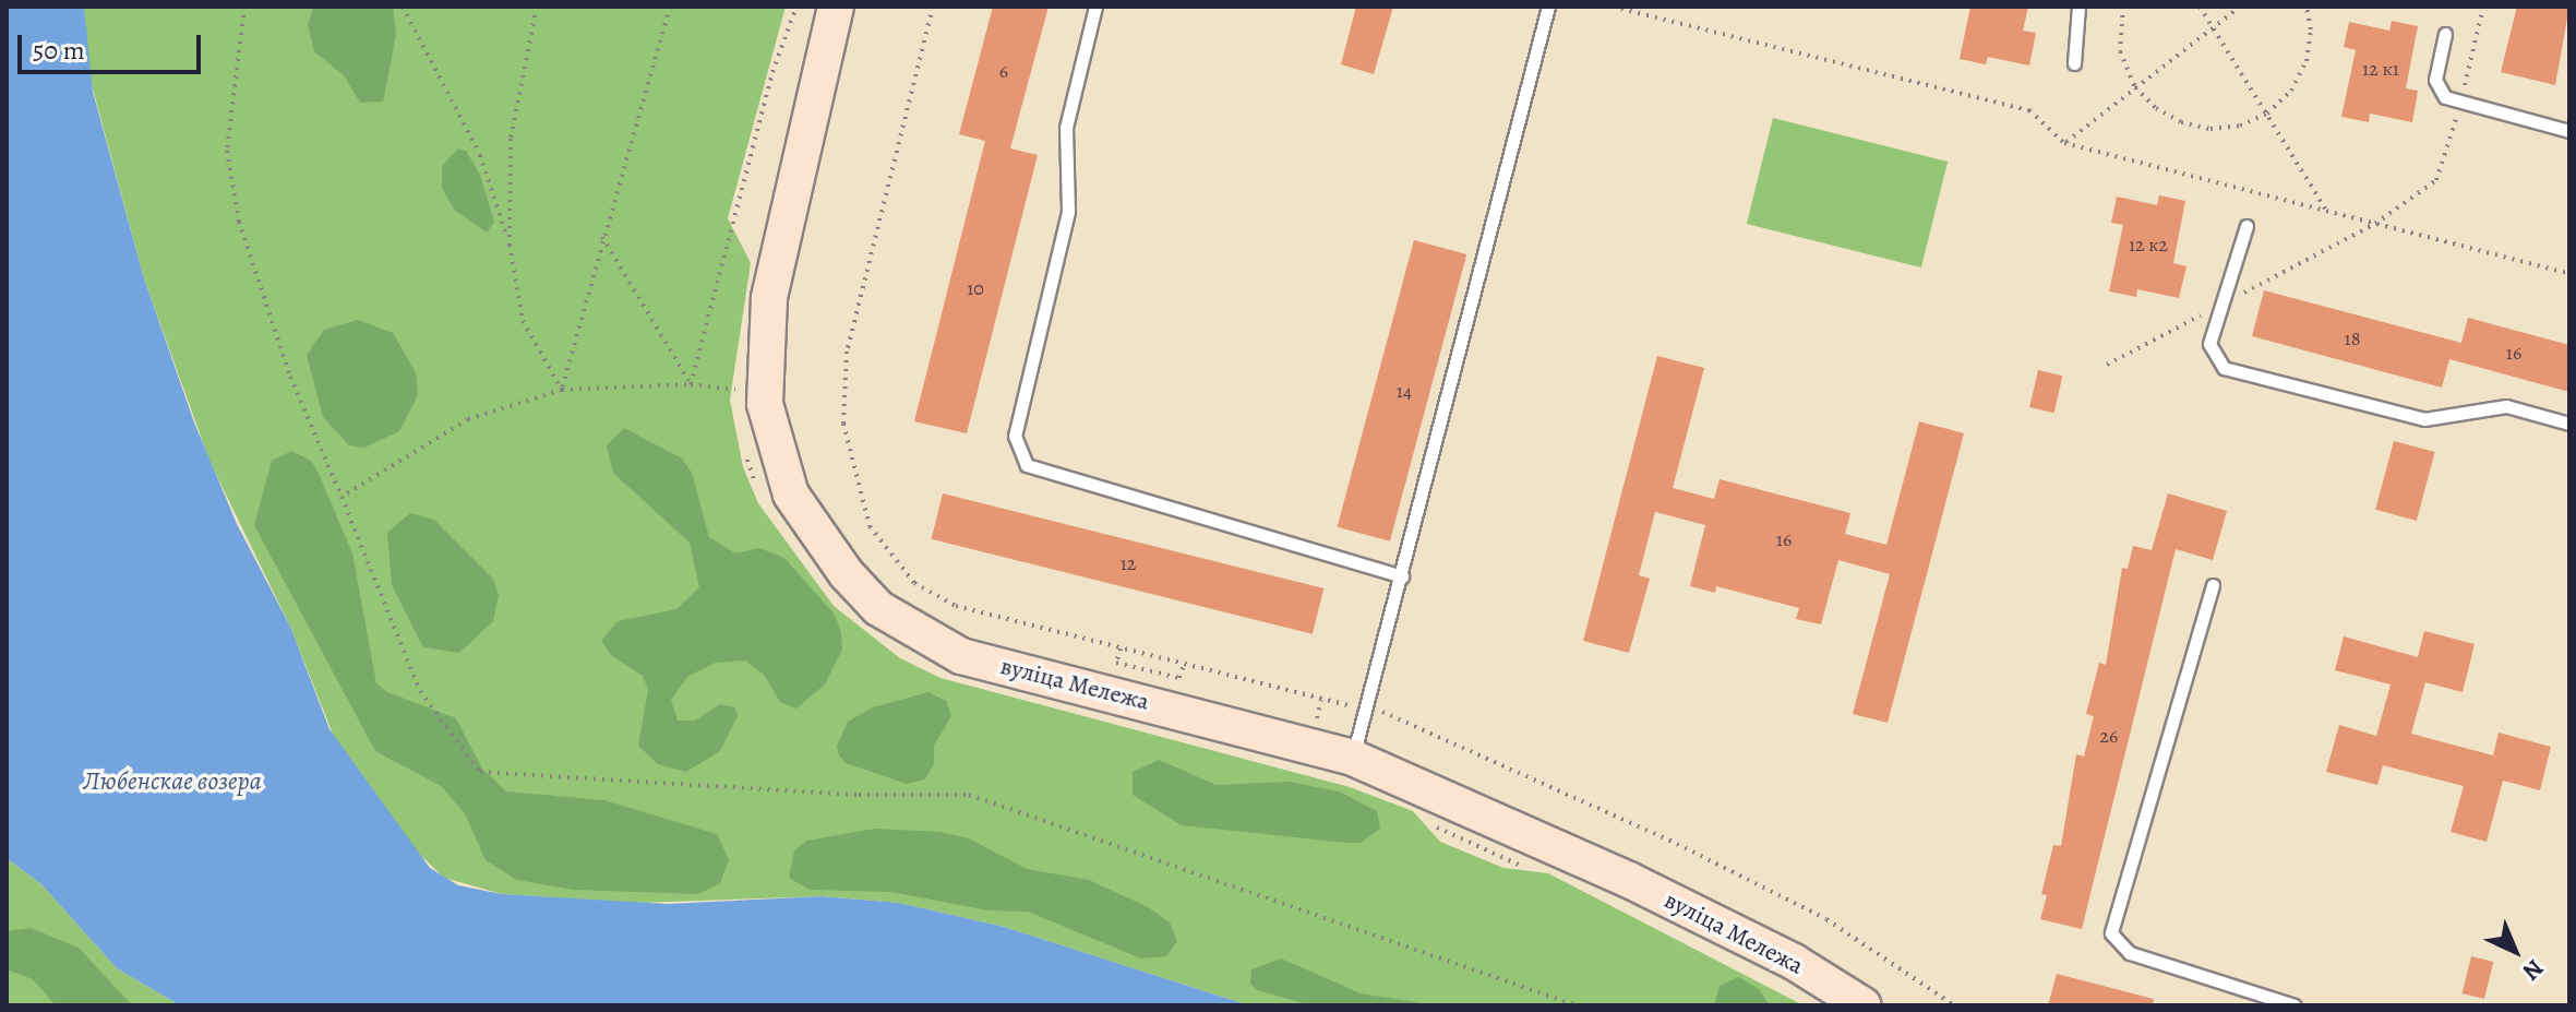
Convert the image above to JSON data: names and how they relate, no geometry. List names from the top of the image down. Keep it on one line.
{"streets":{"main road":["вуліца Мележа"]},"water":["Любенскае возера"],"house_numbers":["12 к1","6","12 к2","10","18","16","14","16","12","26"],"scale_bar":"50 m","north":"bottom right"}
